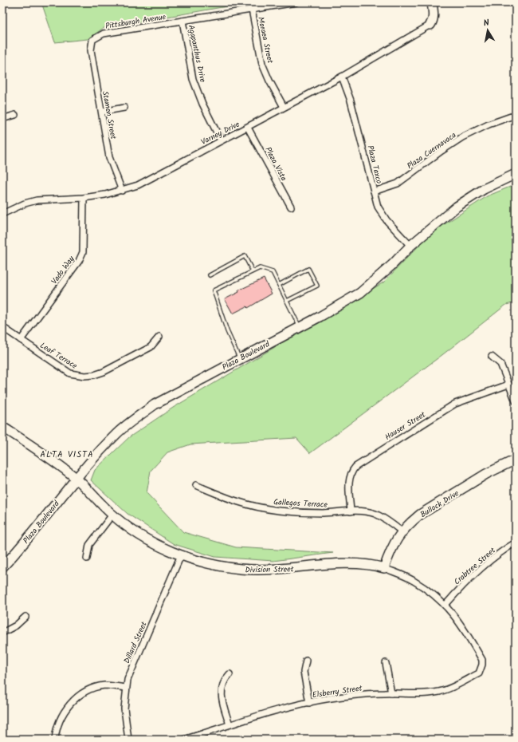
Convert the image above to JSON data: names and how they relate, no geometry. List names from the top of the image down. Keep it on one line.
{"streets":{"main road":["Plaza Boulevard","Bullock Drive","Division Street"],"street":["Pittsburgh Avenue","Moraea Street","Agapanthus Drive","Stamen Street","Varney Drive","Plaza Cuernavaca","Plaza Vista","Plaza Taxco","Vado Way","Leaf Terrace","Hauser Street","Gallegos Terrace","Crabtree Street","Dillard Street","Elsberry Street"]},"crossings":[["Pittsburgh Avenue","Moraea Street"],["Pittsburgh Avenue","Agapanthus Drive"],["Pittsburgh Avenue","Stamen Street"],["Moraea Street","Varney Drive"],["Agapanthus Drive","Varney Drive"],["Stamen Street","Varney Drive"],["Varney Drive","Plaza Vista"],["Varney Drive","Plaza Taxco"],["Varney Drive","Vado Way"],["Plaza Cuernavaca","Plaza Taxco"],["Plaza Taxco","Plaza Boulevard"],["Vado Way","Leaf Terrace"],["Plaza Boulevard","Division Street"],["Hauser Street","Gallegos Terrace"],["Gallegos Terrace","Bullock Drive"],["Bullock Drive","Division Street"],["Crabtree Street","Division Street"],["Division Street","Dillard Street"],["Division Street","Elsberry Street"]],"districts":["ALTA VISTA"],"north":"top"}
